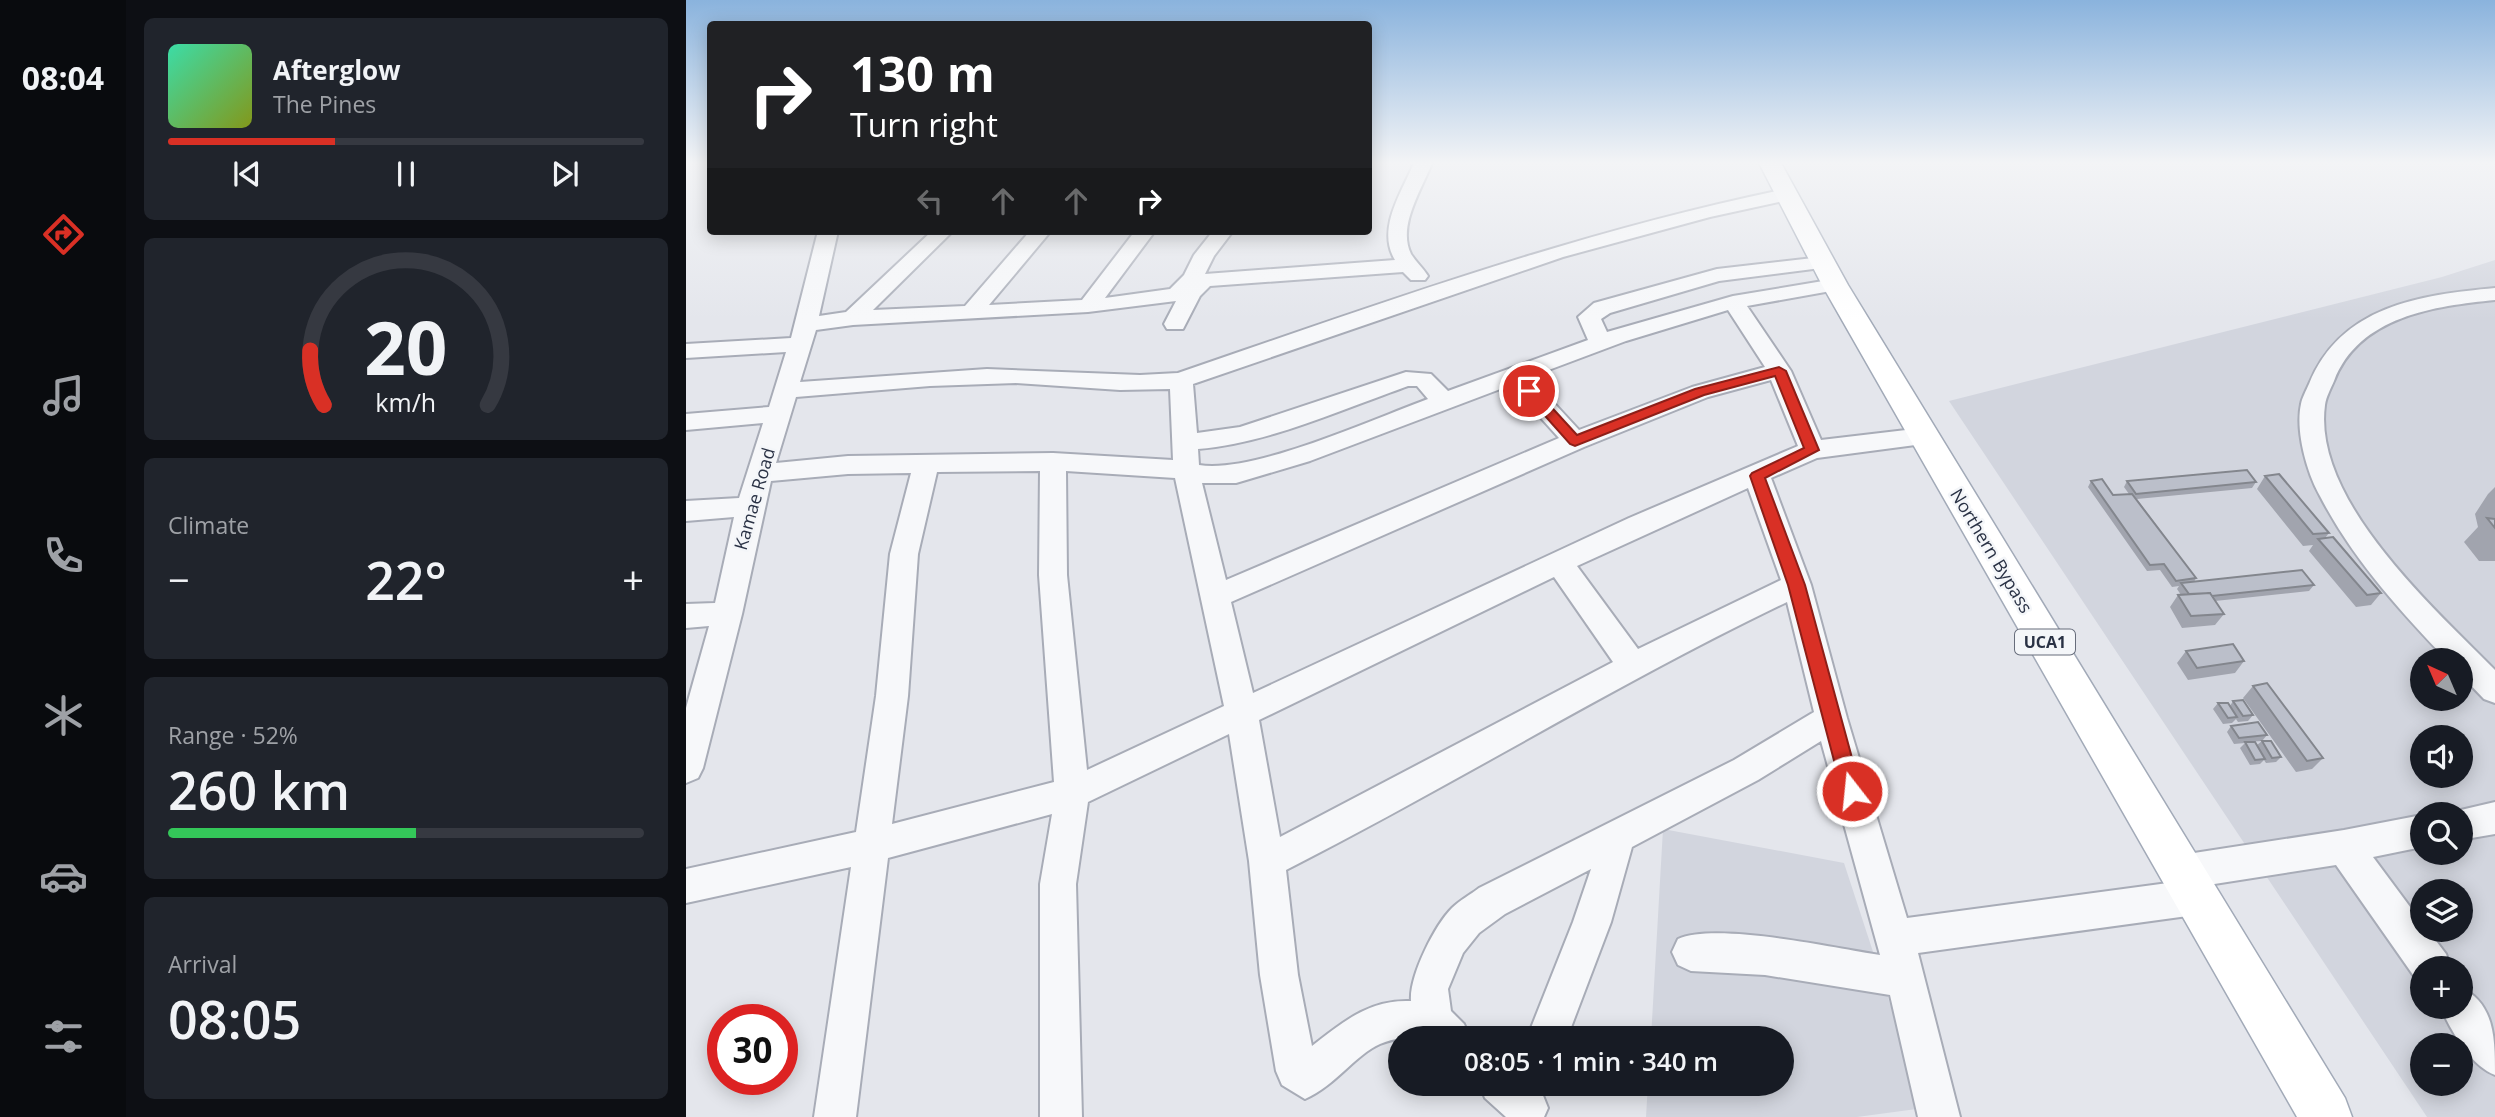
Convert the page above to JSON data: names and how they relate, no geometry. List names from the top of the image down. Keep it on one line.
{"streets":{"main road":["Northern Bypass","UCA1"],"street":["Kamae Road"]},"north":"top left","page":{"tabs":"08:04","turn":["130 m","Turn right"],"song":["Afterglow","The Pines"],"tile":["Climate",["Range · 52%","260 km"],["Arrival","08:05"]],"heat":["−","22°","+"],"map_buttons":["+","−"],"limit":"30","trip":"08:05 · 1 min · 340 m","gauge":["20","km/h"]}}
